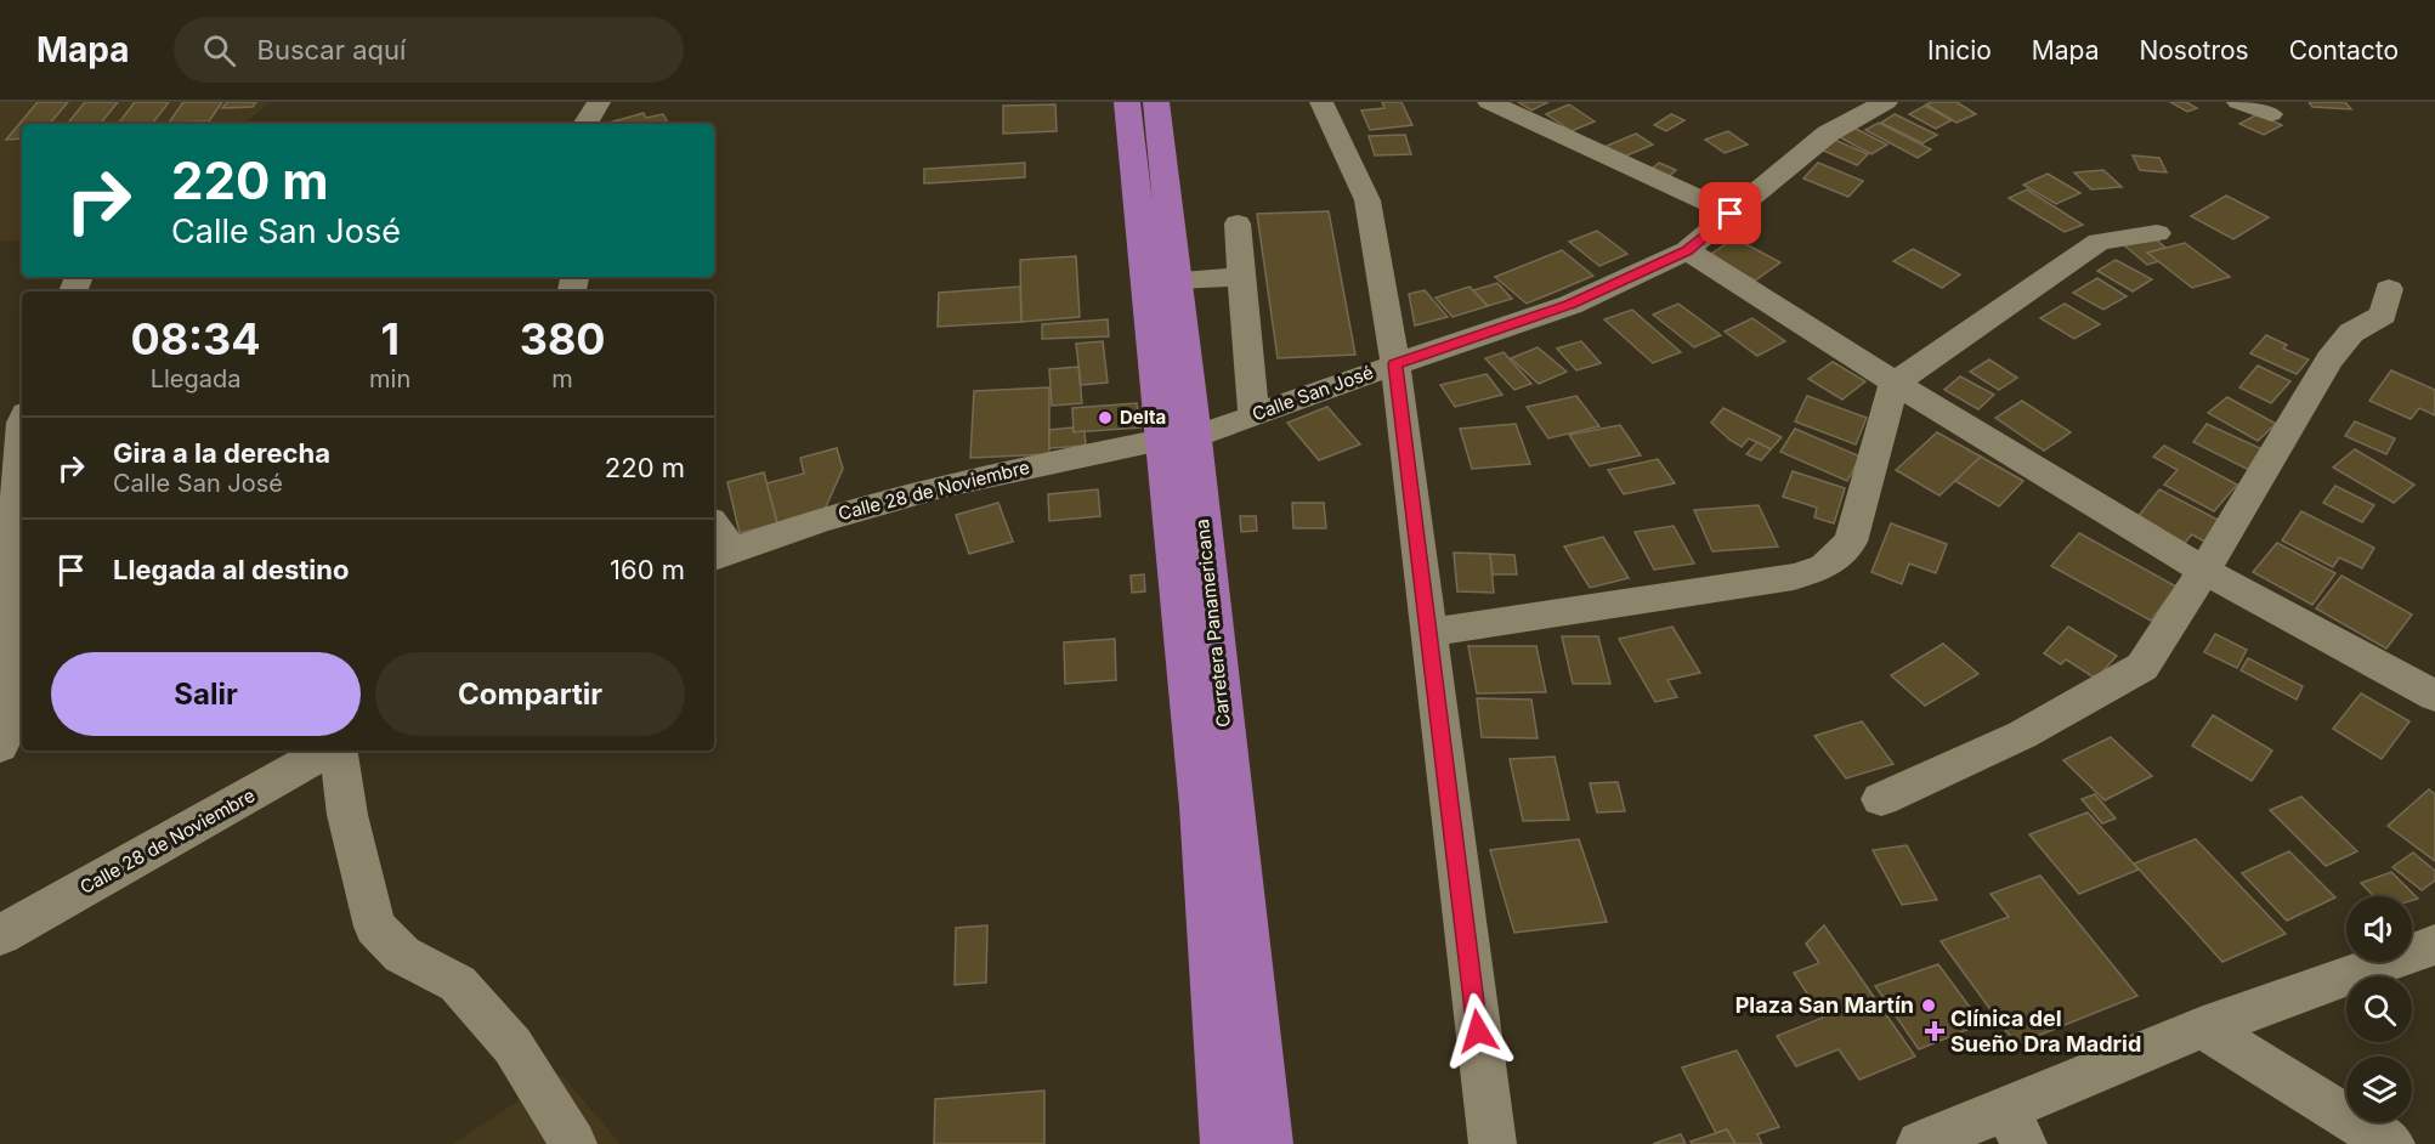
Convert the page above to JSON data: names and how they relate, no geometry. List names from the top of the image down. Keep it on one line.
{"streets":{"highway":["Carretera Panamericana"],"street":["Calle San José","Calle 28 de Noviembre"]},"crossings":[["Calle San José","Calle 28 de Noviembre"],["Calle San José","Carretera Panamericana"],["Calle 28 de Noviembre","Carretera Panamericana"]],"places":{"other":["Delta","Plaza San Martín"],"health":["Clínica del Sueño Dra Madrid"]},"page":{"header":"Mapa","search":"Buscar aquí","nav":["Inicio","Mapa","Nosotros","Contacto"],"turn":["220 m","Calle San José"],"eta":["08:34","Llegada","1","min","380","m"],"list":[{"name":"Gira a la derecha","note":"Calle San José","value":"220 m"},{"name":"Llegada al destino","value":"160 m"}],"buttons":["Salir","Compartir"]}}
